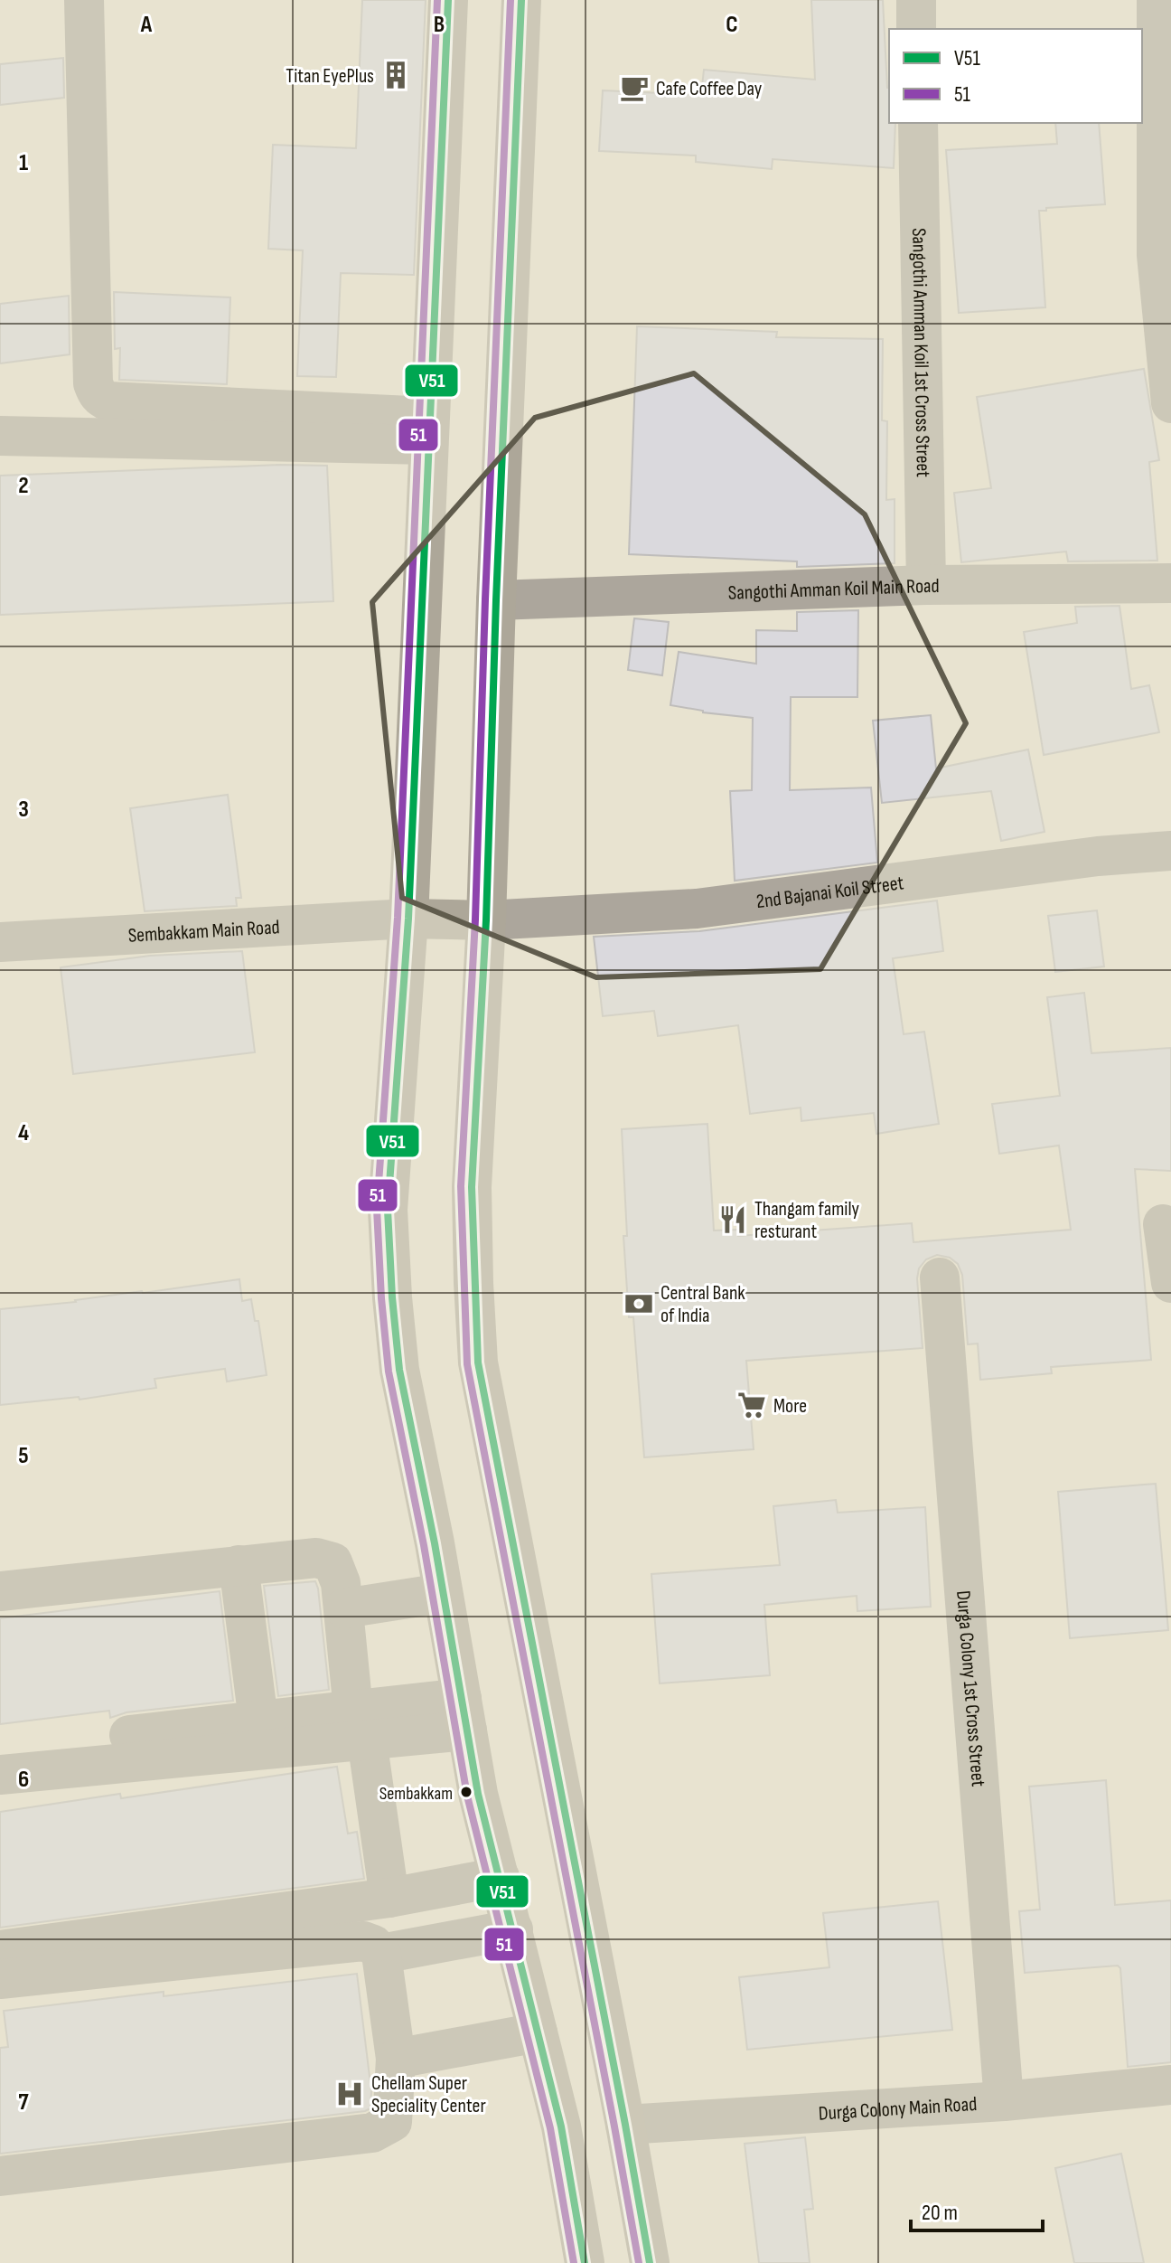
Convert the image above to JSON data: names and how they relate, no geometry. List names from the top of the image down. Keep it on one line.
{"streets":{"street":["Sangothi Amman Koil 1st Cross Street","Sangothi Amman Koil Main Road","2nd Bajanai Koil Street","Sembakkam Main Road","Durga Colony 1st Cross Street","Durga Colony Main Road"]},"crossings":[["Sangothi Amman Koil 1st Cross Street","Sangothi Amman Koil Main Road"],["Durga Colony 1st Cross Street","Durga Colony Main Road"]],"places":{"building":["Titan EyePlus"],"cafe":["Cafe Coffee Day"],"restaurant":["Thangam family resturant"],"bank":["Central Bank of India"],"supermarket":["More"],"other":["Sembakkam"],"hospital":["Chellam Super Speciality Center"]},"lines":["transit line V51","transit line 51"],"legend":["V51","51"],"scale_bar":"20 m","grid":{"columns":["A","B","C"],"rows":["1","2","3","4","5","6","7"]}}
